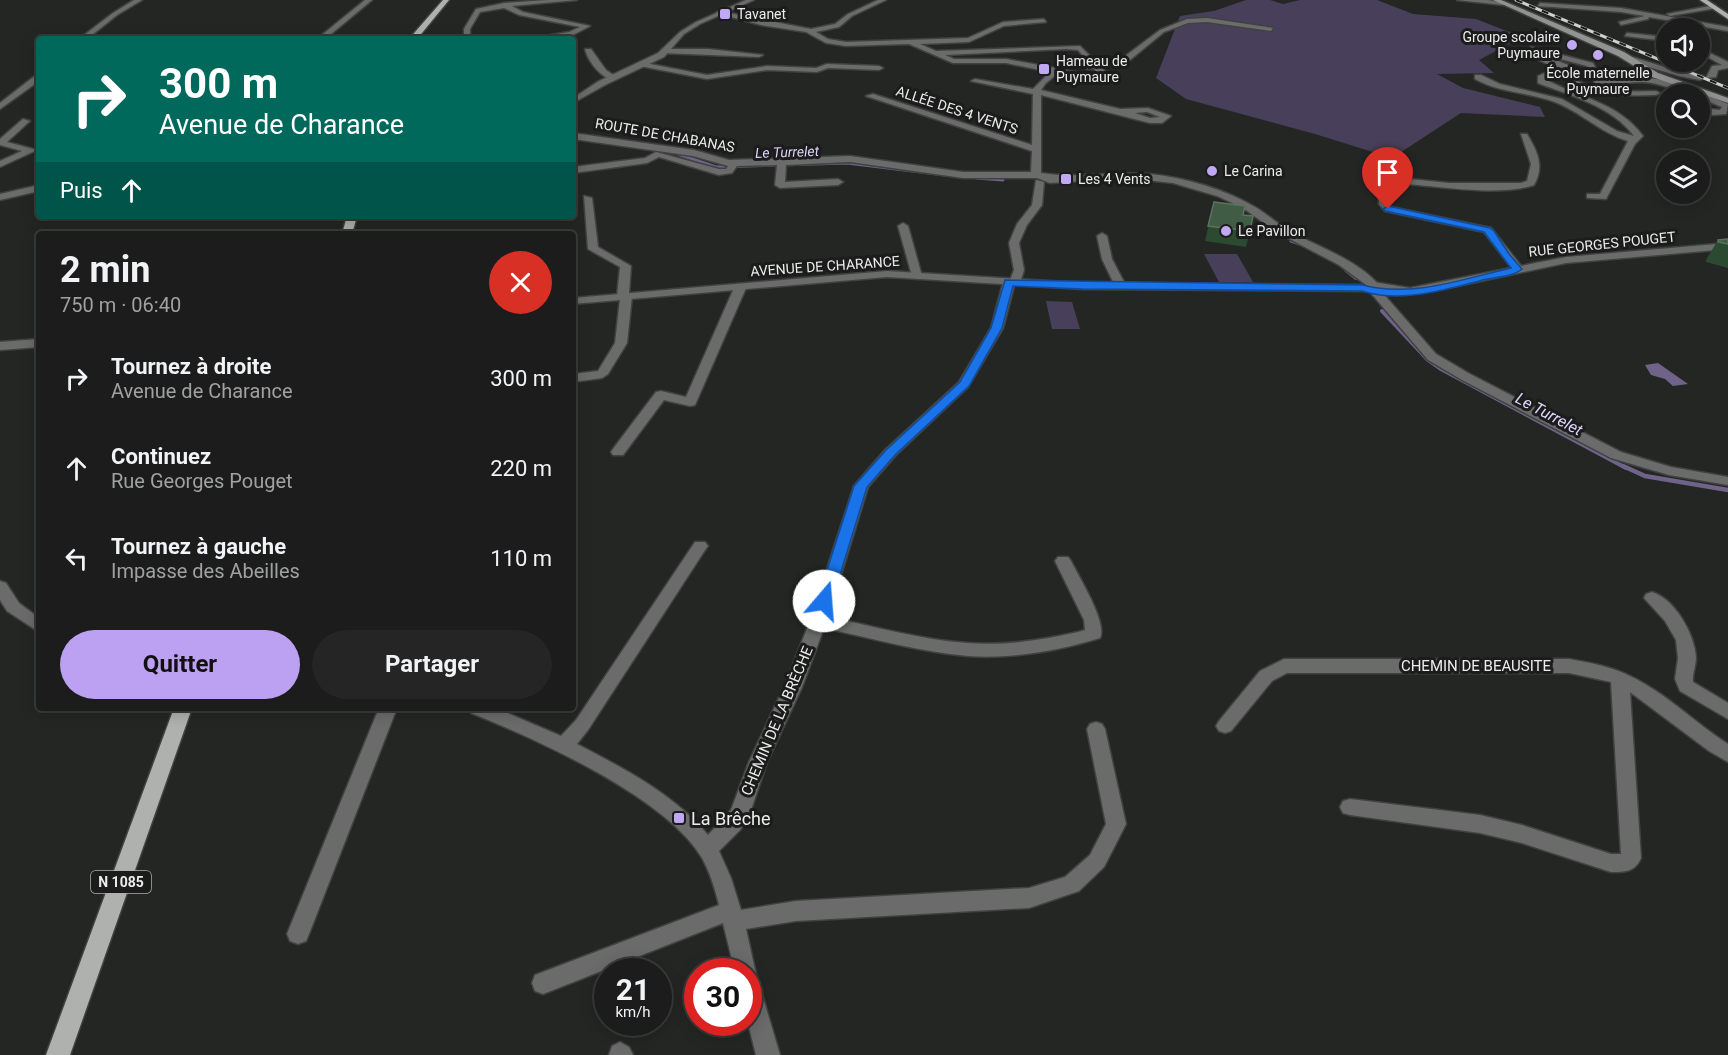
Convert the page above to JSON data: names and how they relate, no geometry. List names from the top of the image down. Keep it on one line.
{"streets":{"main road":["N 1085"],"street":["ALLÉE DES 4 VENTS","ROUTE DE CHABANAS","RUE GEORGES POUGET","AVENUE DE CHARANCE","CHEMIN DE BEAUSITE","CHEMIN DE LA BRÈCHE"]},"crossings":[["ALLÉE DES 4 VENTS","CHEMIN DE LA BRÈCHE"],["ROUTE DE CHABANAS","RUE GEORGES POUGET"],["ROUTE DE CHABANAS","AVENUE DE CHARANCE"],["ROUTE DE CHABANAS","CHEMIN DE LA BRÈCHE"],["RUE GEORGES POUGET","AVENUE DE CHARANCE"],["AVENUE DE CHARANCE","CHEMIN DE LA BRÈCHE"]],"water":["Le Turrelet"],"places":{"transit":["Tavanet","Hameau de Puymaure","Les 4 Vents","La Brêche"],"other":["Groupe scolaire Puymaure","École maternelle Puymaure","Le Carina","Le Pavillon"]},"page":{"turn":["300 m","Avenue de Charance"],"then":"Puis","heading":["2 min","750 m · 06:40"],"list":[{"name":"Tournez à droite","note":"Avenue de Charance","value":"300 m"},{"name":"Continuez","note":"Rue Georges Pouget","value":"220 m"},{"name":"Tournez à gauche","note":"Impasse des Abeilles","value":"110 m"}],"buttons":["Quitter","Partager"],"speed":"21 km/h","limit":"30"}}
